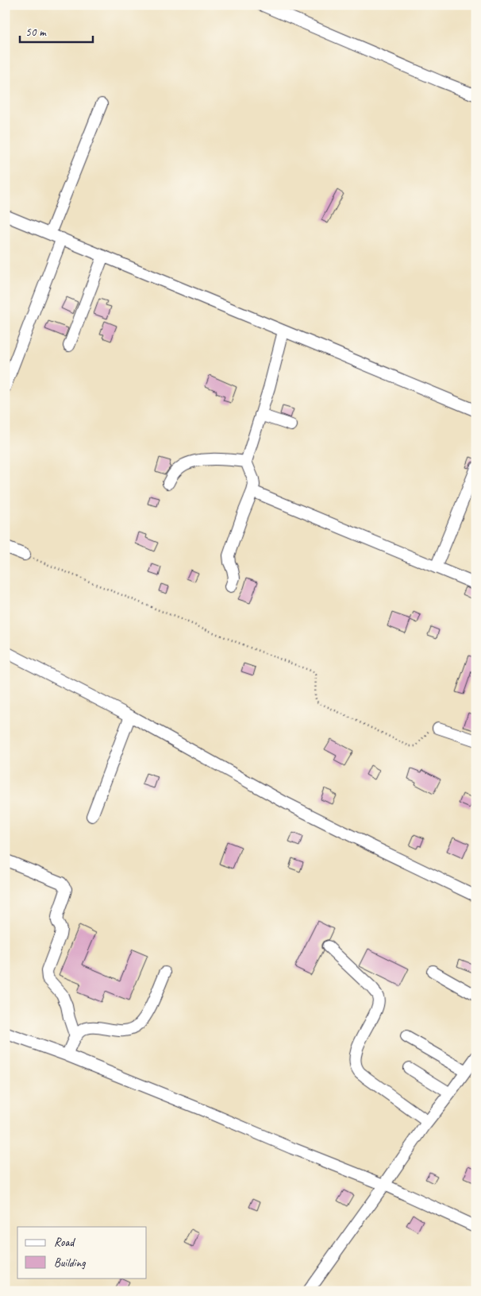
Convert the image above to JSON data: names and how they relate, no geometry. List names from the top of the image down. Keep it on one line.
{"legend":["Road","Building"],"scale_bar":"50 m"}
